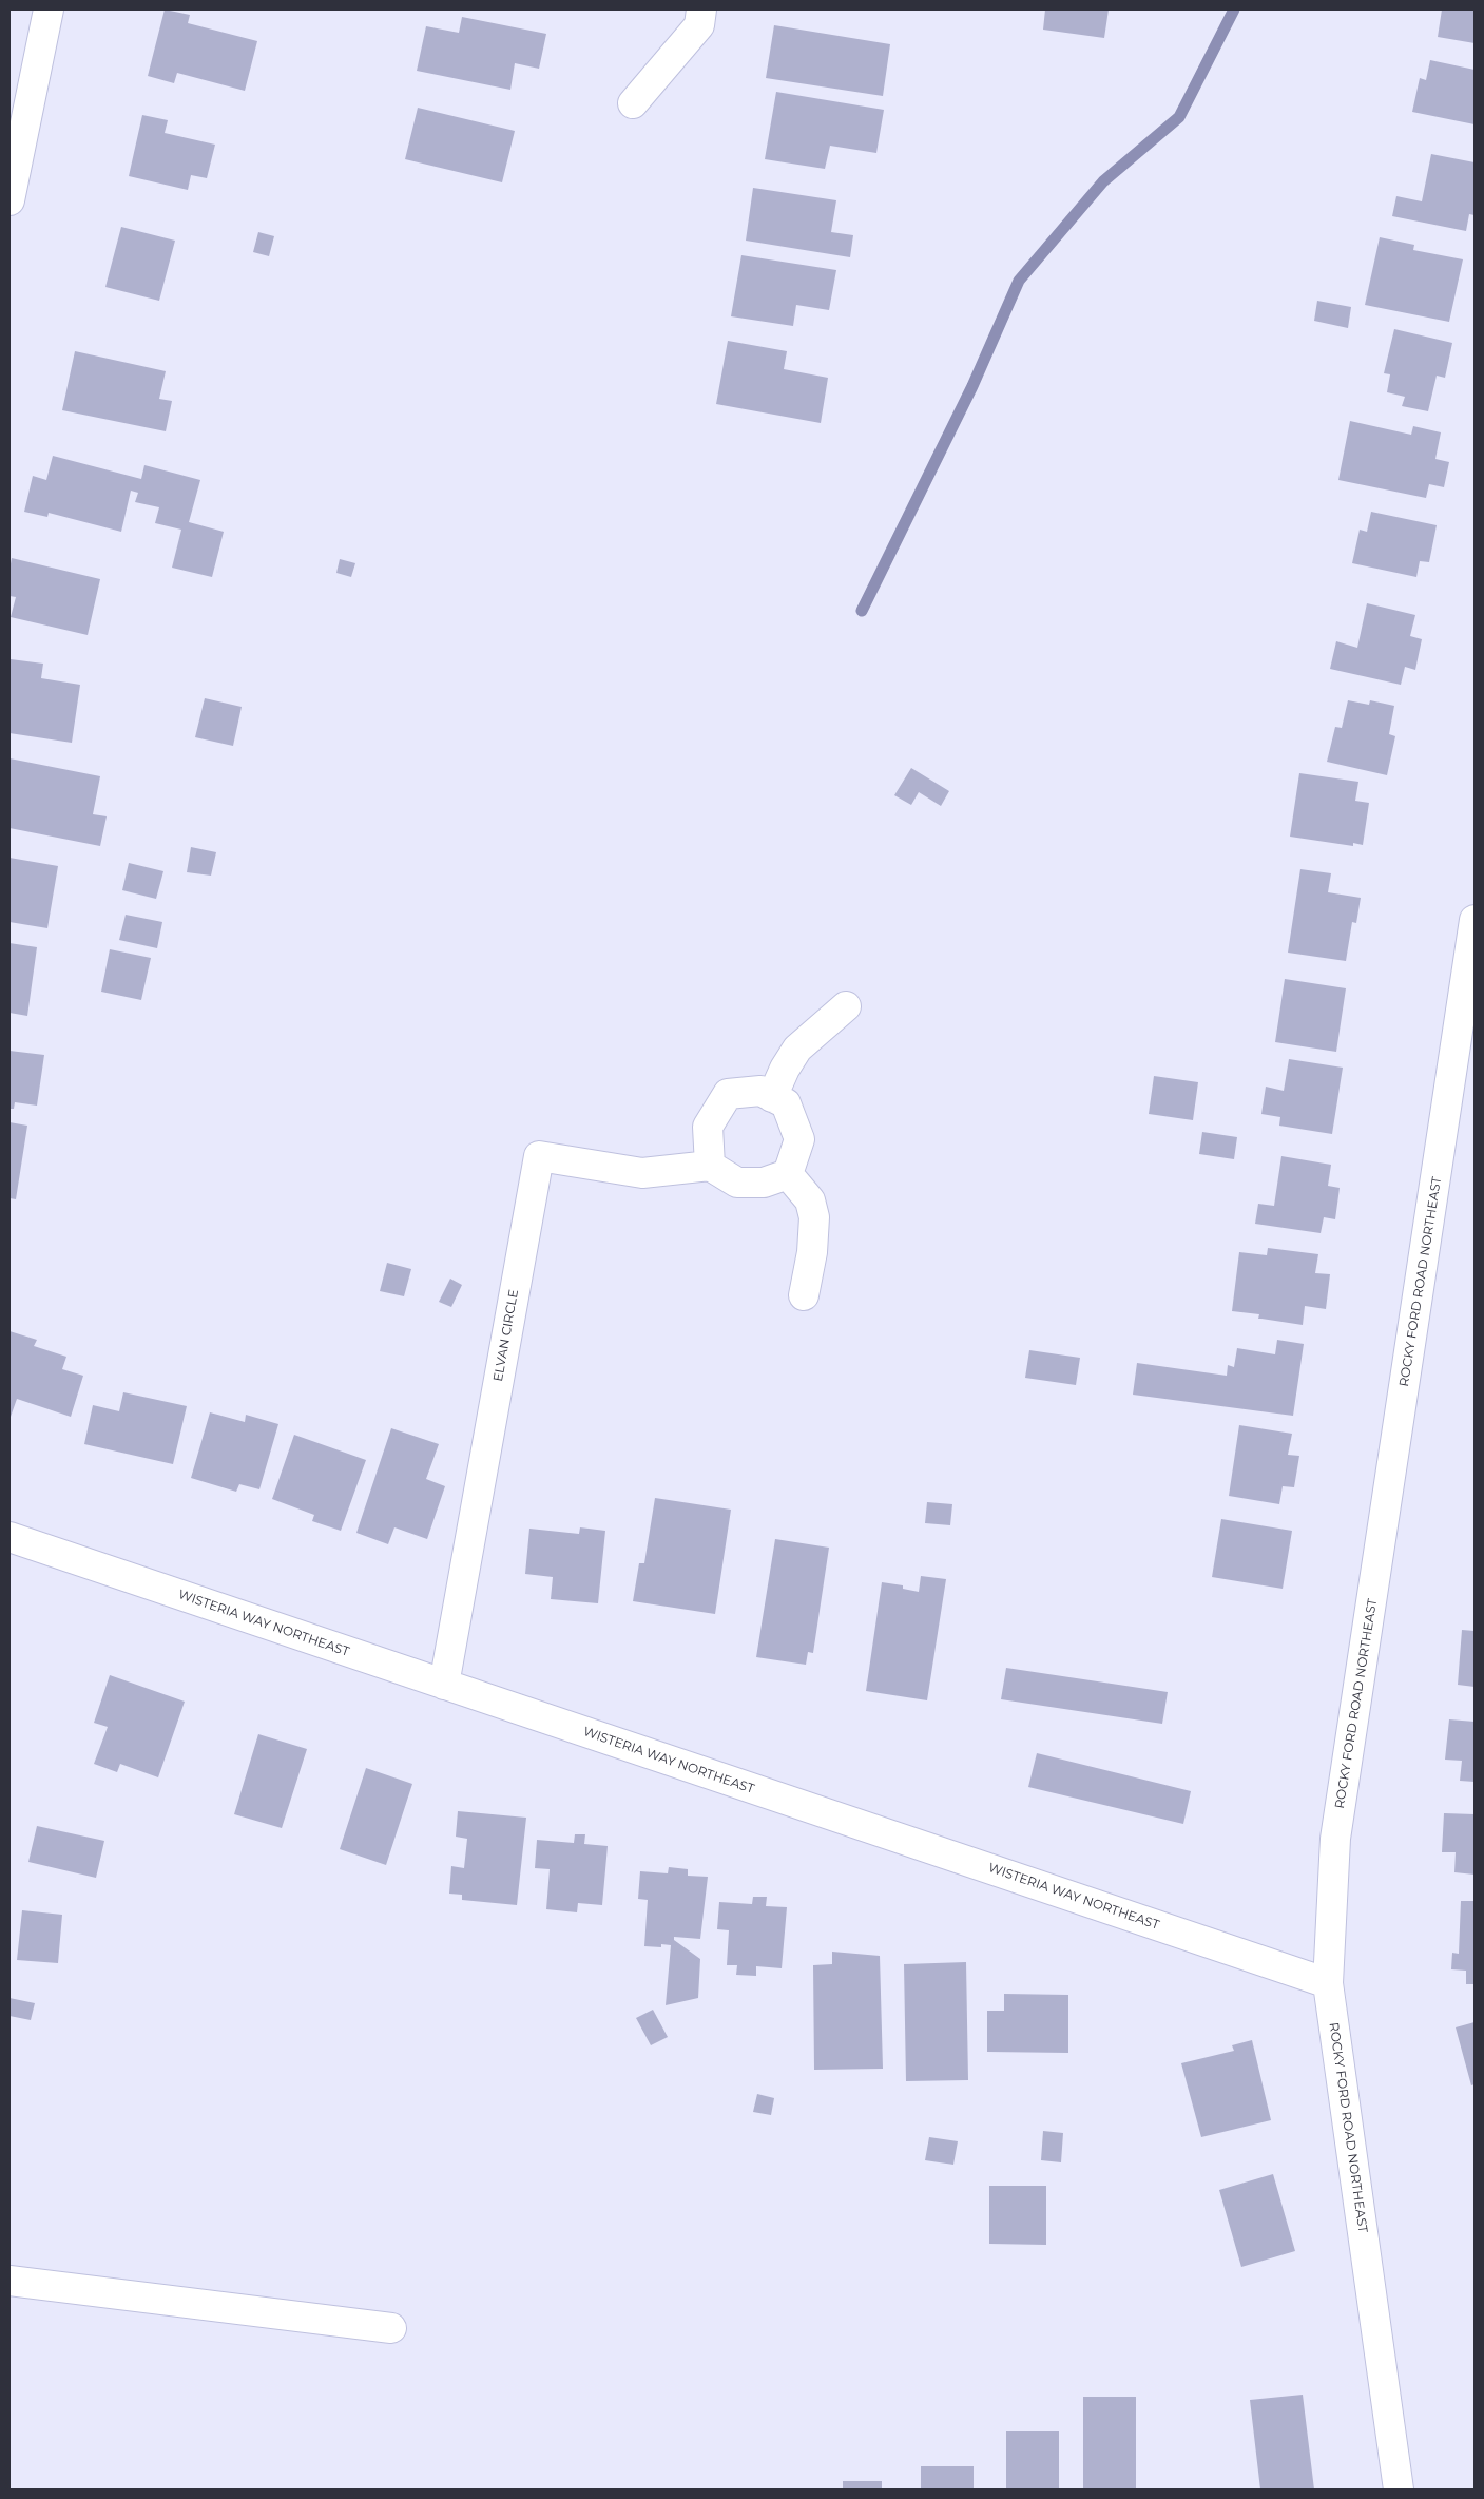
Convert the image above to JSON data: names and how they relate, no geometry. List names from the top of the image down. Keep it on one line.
{"streets":{"street":["ROCKY FORD ROAD NORTHEAST","ELVAN CIRCLE","WISTERIA WAY NORTHEAST"]},"crossings":[["ROCKY FORD ROAD NORTHEAST","WISTERIA WAY NORTHEAST"],["ELVAN CIRCLE","WISTERIA WAY NORTHEAST"]]}
